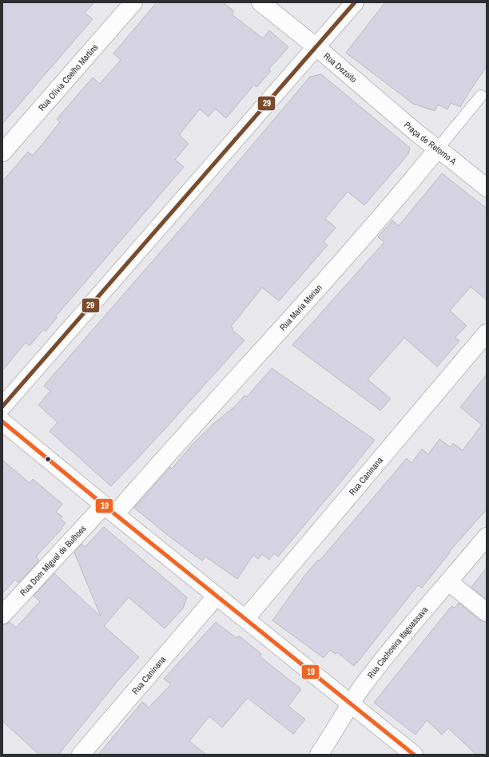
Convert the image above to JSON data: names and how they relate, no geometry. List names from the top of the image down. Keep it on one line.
{"streets":{"street":["Rua Dezoito","Rua Olívia Coelho Martins","Praça de Retorno A","Rua Maria Merian","Rua Caninana","Rua Dom Miguel de Bulhoes","Rua Cachoeira Itaguassava"]},"crossings":[["Rua Dezoito","Praça de Retorno A"],["Praça de Retorno A","Rua Maria Merian"],["Rua Maria Merian","Rua Dom Miguel de Bulhoes"]],"lines":["transit line 29","transit line 19"]}
